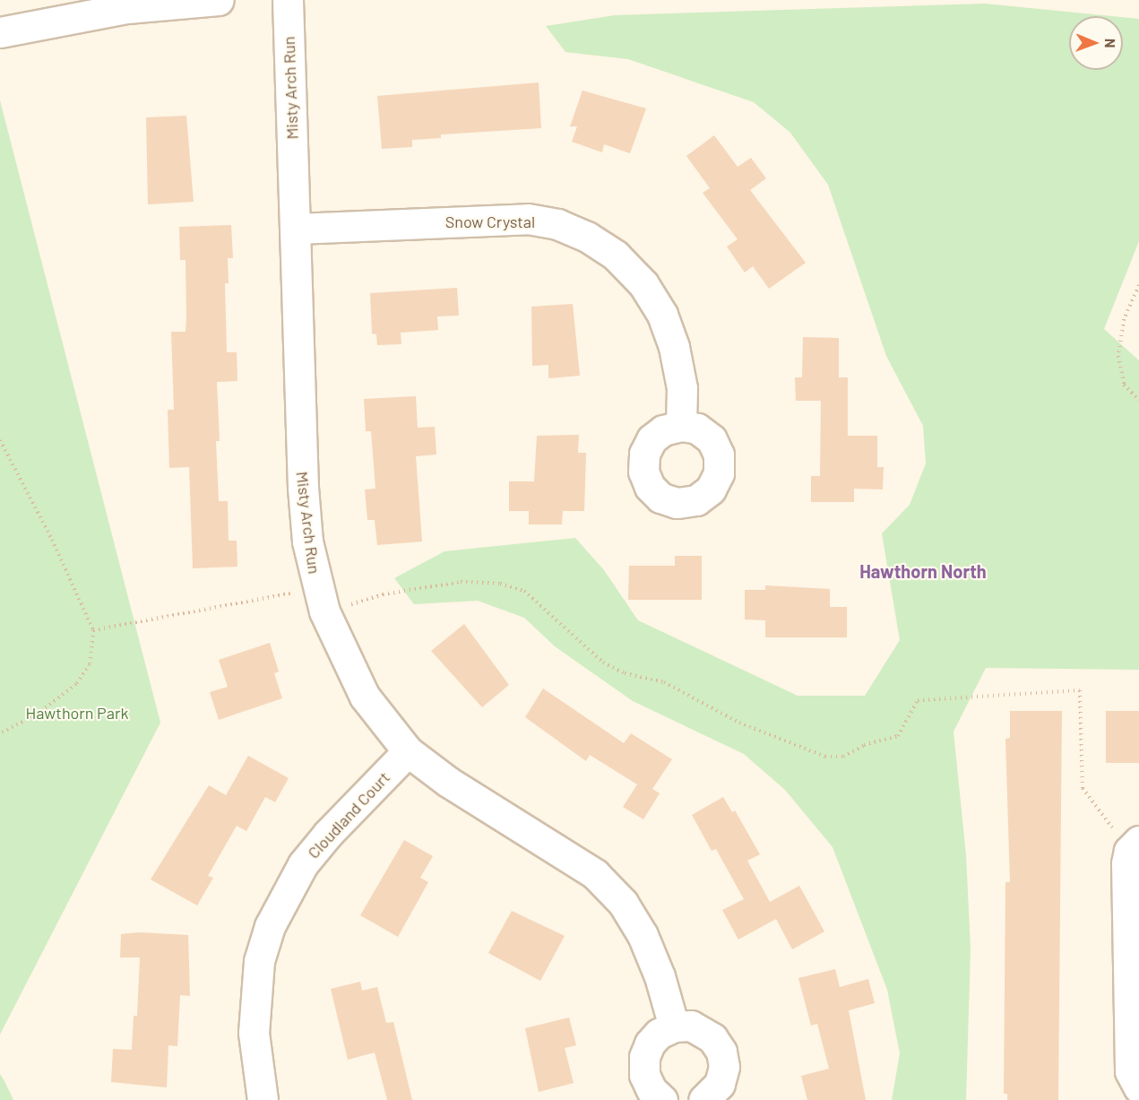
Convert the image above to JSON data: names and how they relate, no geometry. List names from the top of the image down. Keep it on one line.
{"streets":{"street":["Misty Arch Run","Snow Crystal","Cloudland Court"]},"crossings":[["Misty Arch Run","Snow Crystal"],["Misty Arch Run","Cloudland Court"]],"districts":["Hawthorn North"],"parks":["Hawthorn Park"],"north":"right"}
